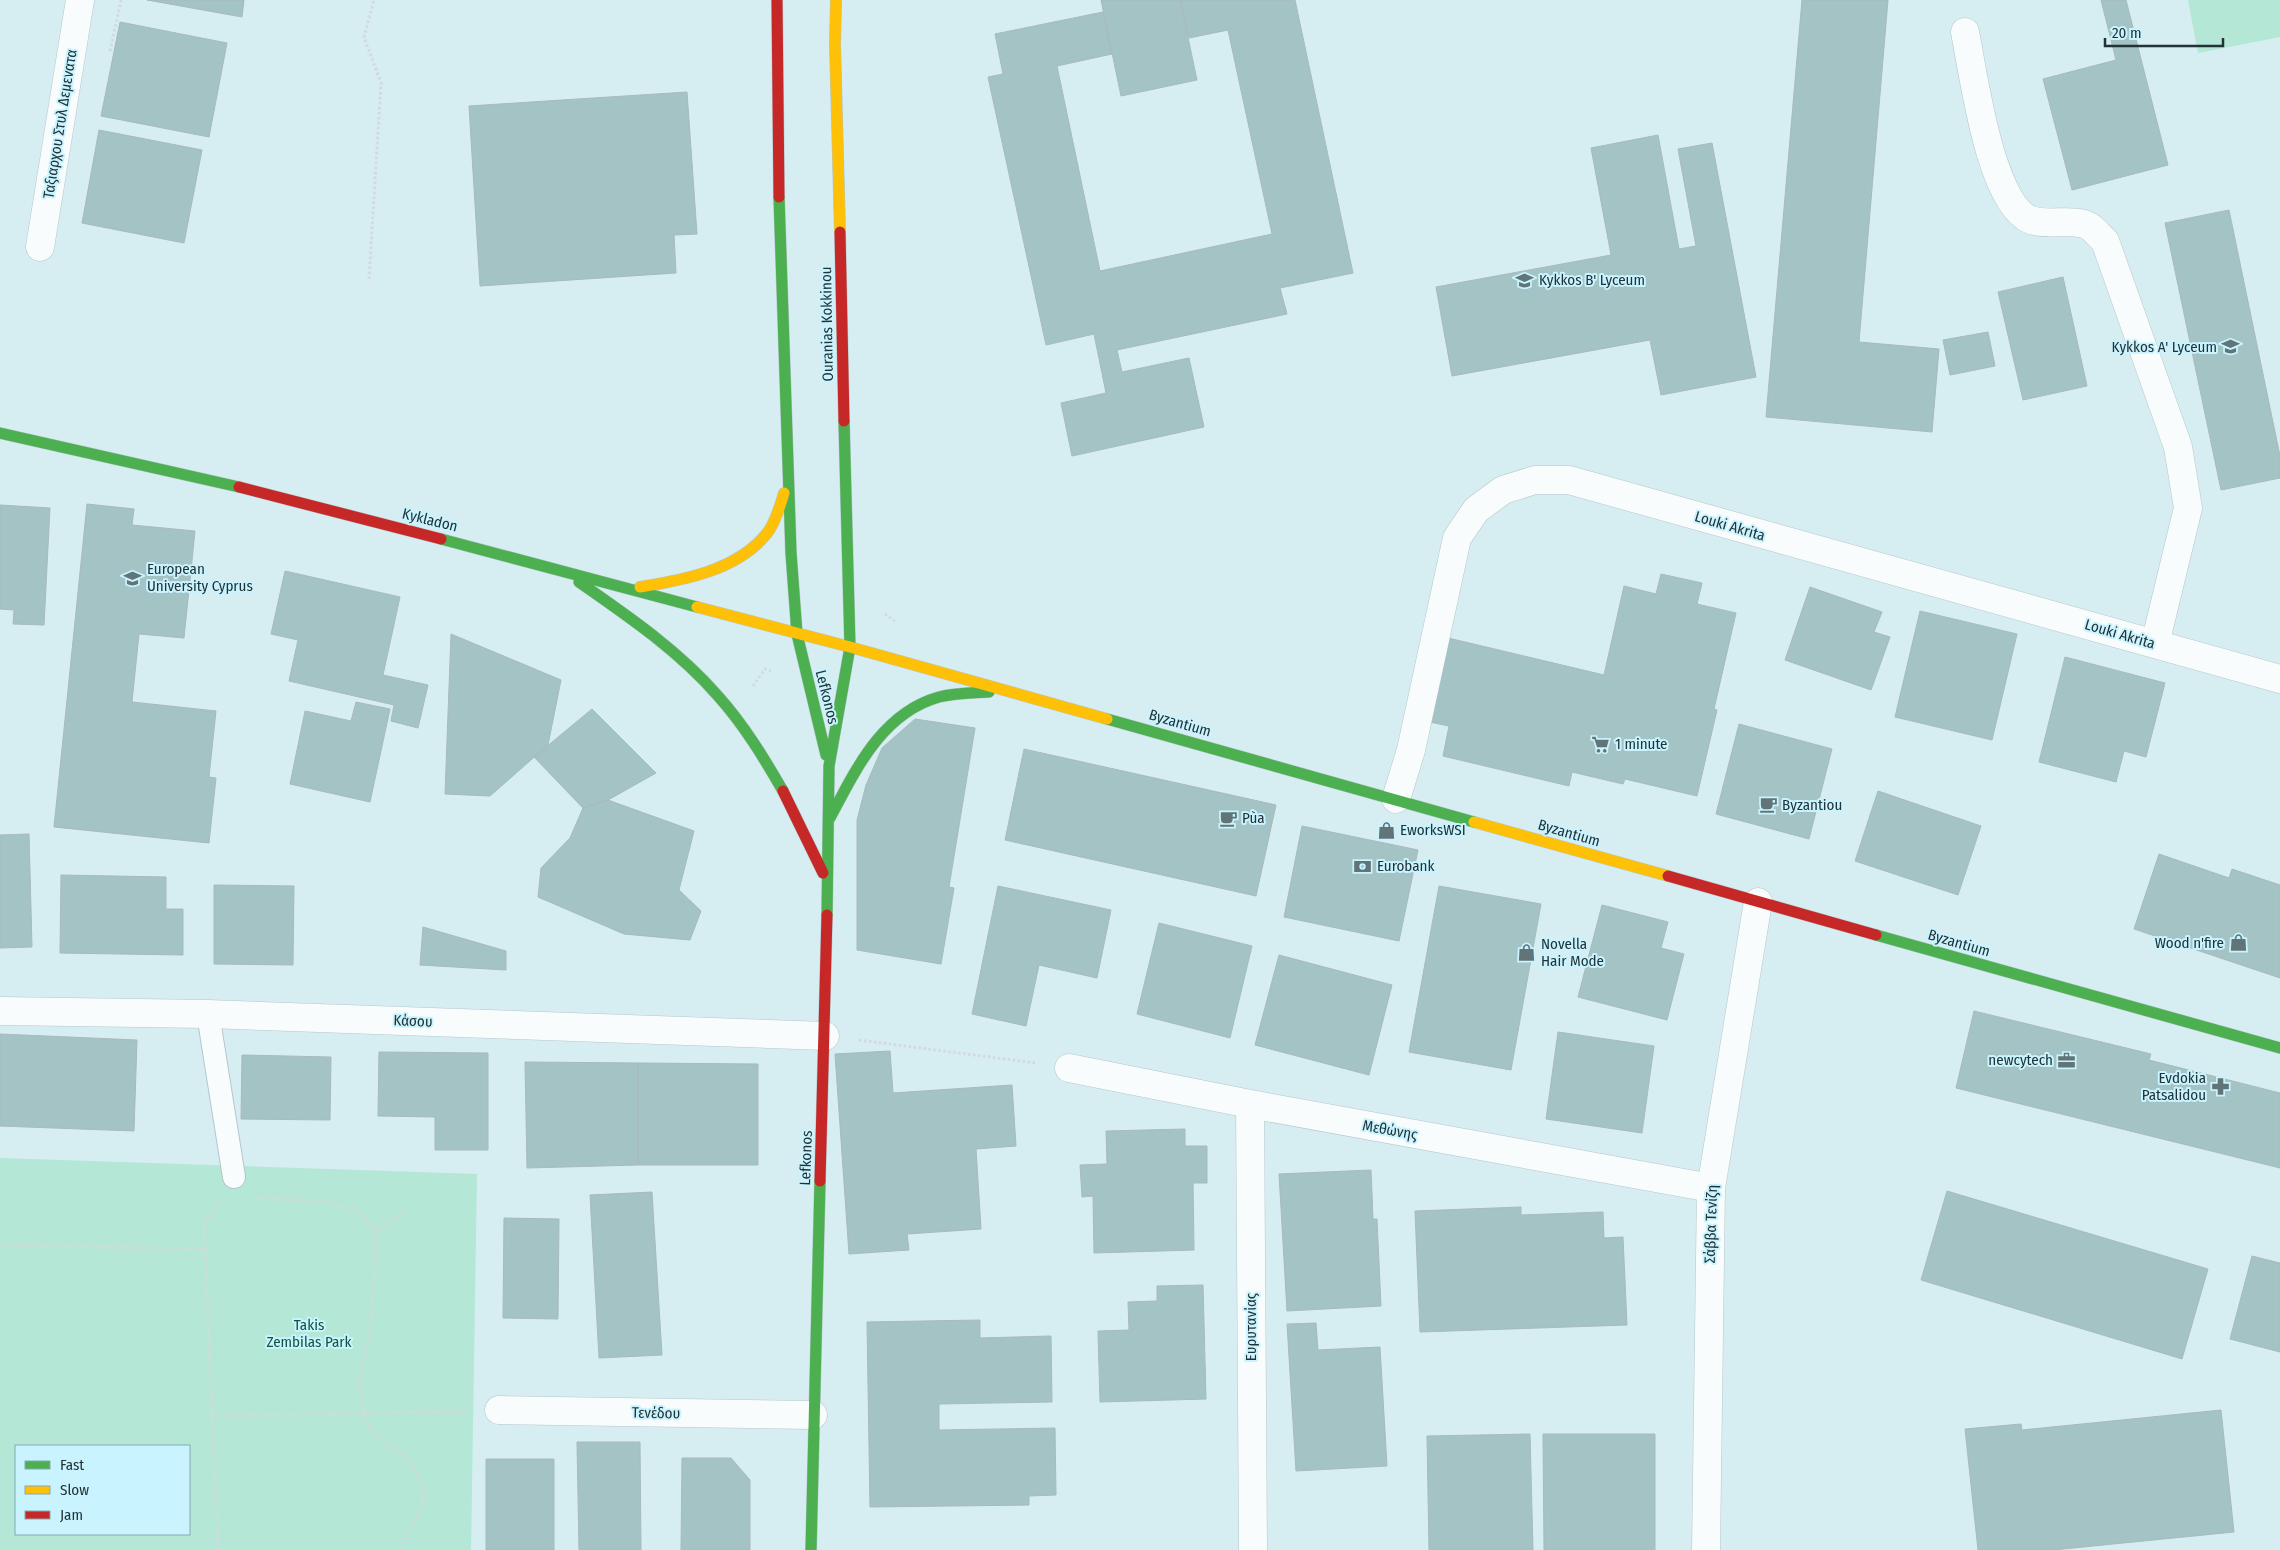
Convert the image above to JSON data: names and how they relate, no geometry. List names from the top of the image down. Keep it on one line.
{"streets":{"main road":["Ouranias Kokkinou","Kykladon","Lefkonos","Byzantium"],"street":["Ταξιαρχου Στυλ Δεμενατα","Louki Akrita","Κάσου","Μεθώνης","Σάββα Τενίζη","Ευρυτανίας","Τενέδου"]},"crossings":[["Ouranias Kokkinou","Kykladon"],["Ouranias Kokkinou","Lefkonos"],["Ouranias Kokkinou","Byzantium"],["Kykladon","Lefkonos"],["Kykladon","Byzantium"],["Louki Akrita","Byzantium"],["Lefkonos","Byzantium"],["Lefkonos","Κάσου"],["Lefkonos","Τενέδου"],["Byzantium","Σάββα Τενίζη"],["Μεθώνης","Σάββα Τενίζη"],["Μεθώνης","Ευρυτανίας"]],"parks":["Takis Zembilas Park"],"places":{"school or university":["Kykkos B' Lyceum","Kykkos A' Lyceum","European University Cyprus"],"supermarket":["1 minute"],"cafe":["Byzantiou","Pùa"],"shop":["EworksWSI","Wood n'fire","Novella Hair Mode"],"bank":["Eurobank"],"office":["newcytech"],"pharmacy":["Evdokia Patsalidou"]},"legend":["Fast","Slow","Jam"],"scale_bar":"20 m"}
